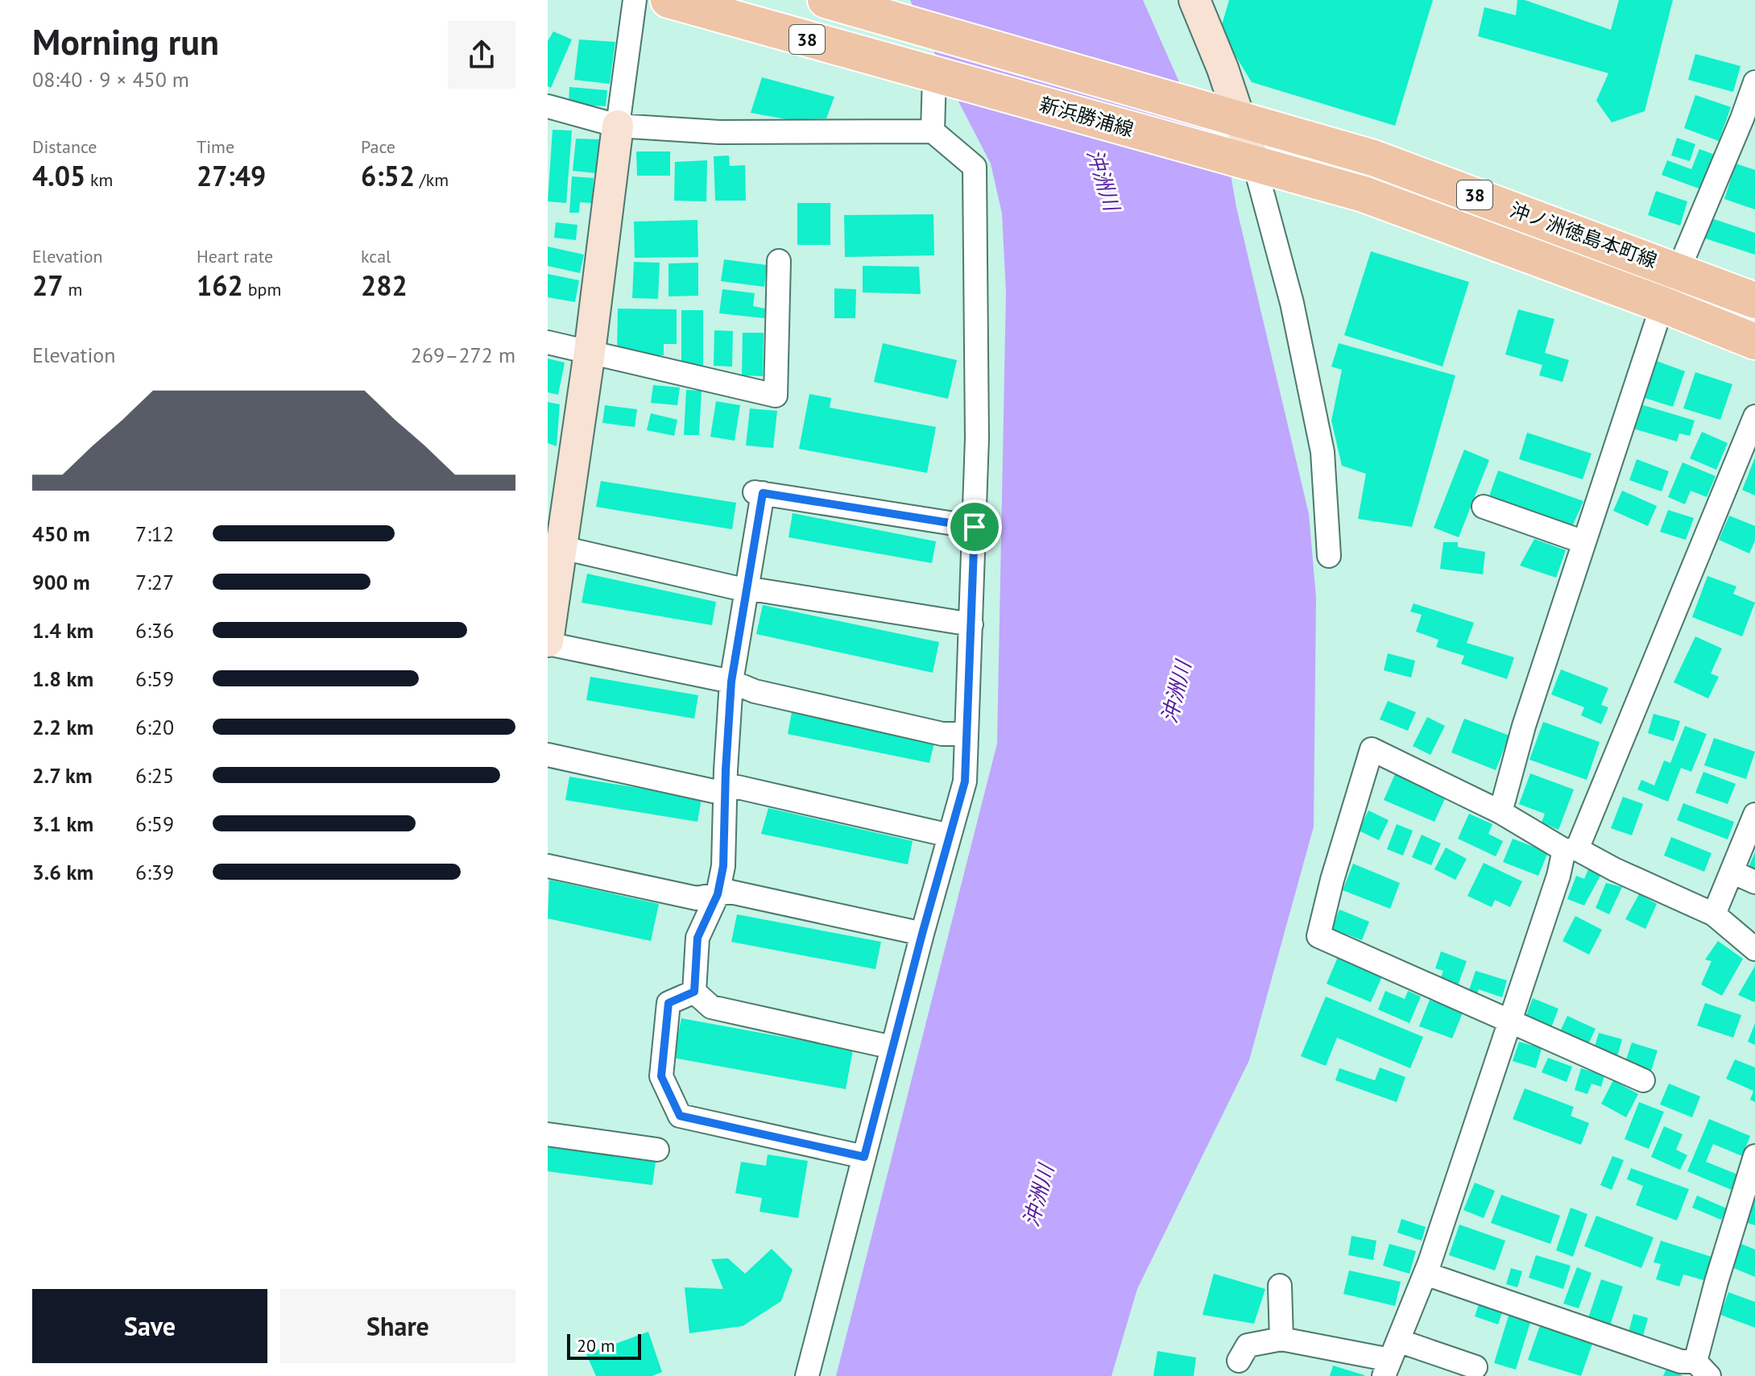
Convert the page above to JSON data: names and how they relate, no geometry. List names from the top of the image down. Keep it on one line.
{"streets":{"main road":["38","新浜勝浦線","沖ノ洲徳島本町線"]},"crossings":[["38","新浜勝浦線"],["新浜勝浦線","沖ノ洲徳島本町線"]],"water":["沖洲川"],"scale_bar":"20 m","page":{"heading":["Morning run","08:40 · 9 × 450 m"],"stats":[["Distance","4.05 km"],["Time","27:49"],["Pace","6:52 /km"],["Elevation","27 m"],["Heart rate","162 bpm"],["kcal","282"]],"chart":["Elevation","269–272 m"],"list":[{"name":"450 m","note":"7:12"},{"name":"900 m","note":"7:27"},{"name":"1.4 km","note":"6:36"},{"name":"1.8 km","note":"6:59"},{"name":"2.2 km","note":"6:20"},{"name":"2.7 km","note":"6:25"},{"name":"3.1 km","note":"6:59"},{"name":"3.6 km","note":"6:39"}],"buttons":["Save","Share"],"scale":"20 m"}}
